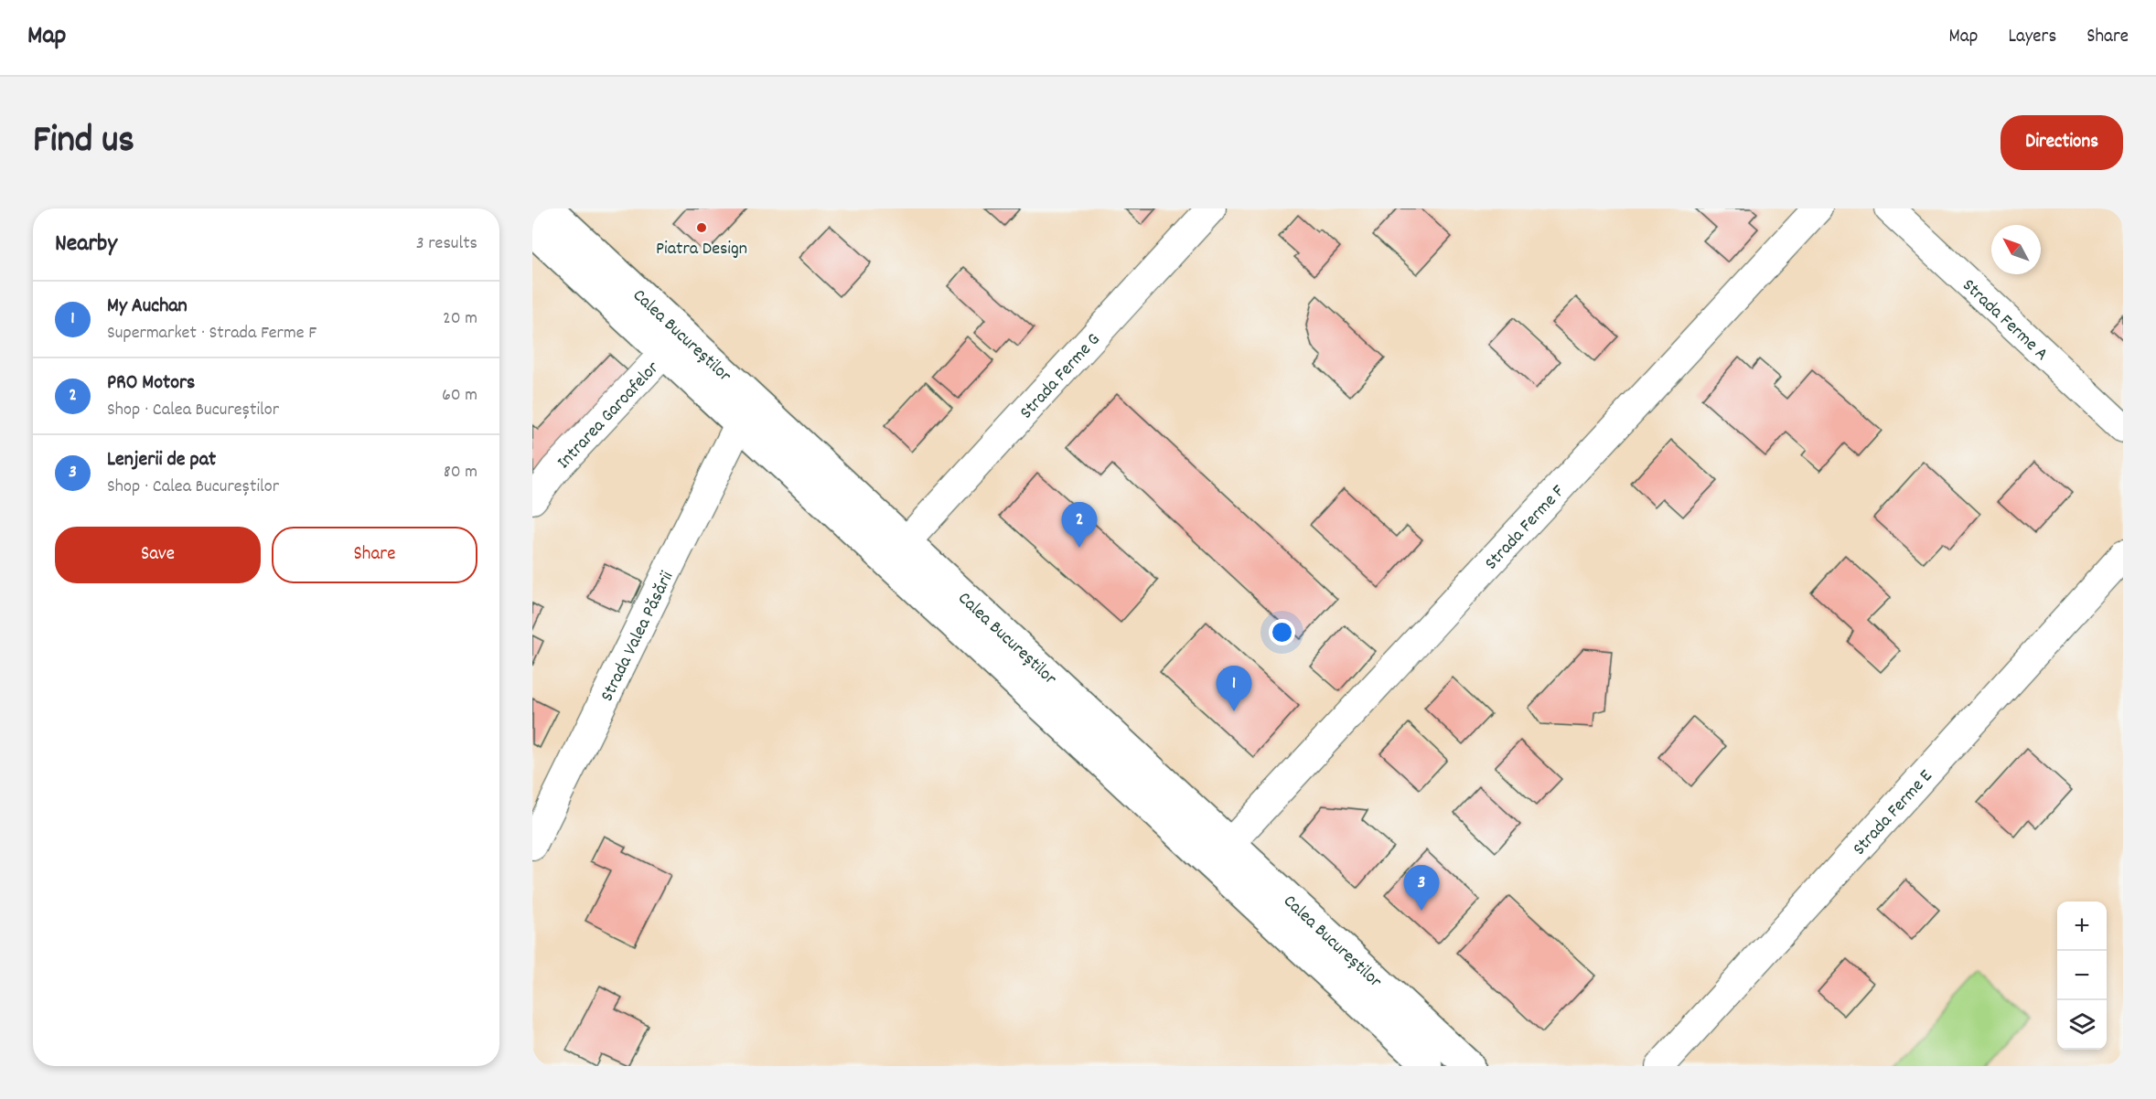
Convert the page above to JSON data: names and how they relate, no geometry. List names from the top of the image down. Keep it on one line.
{"streets":{"highway":["Calea Bucureștilor"],"street":["Strada Ferme A","Strada Ferme G","Intrarea Garoafelor","Strada Ferme F","Strada Valea Păsării","Strada Ferme E"]},"crossings":[["Calea Bucureștilor","Strada Ferme G"],["Calea Bucureștilor","Intrarea Garoafelor"],["Calea Bucureștilor","Strada Ferme F"],["Calea Bucureștilor","Strada Valea Păsării"]],"places":["Piatra Design"],"north":"top left","page":{"header":"Map","nav":["Map","Layers","Share"],"title":"Find us","buttons":["Directions",["Save","Share"]],"heading":["Nearby","3 results"],"list":[{"mark":"1","name":"My Auchan","note":"Supermarket · Strada Ferme F","value":"20 m"},{"mark":"2","name":"PRO Motors","note":"Shop · Calea Bucureștilor","value":"60 m"},{"mark":"3","name":"Lenjerii de pat","note":"Shop · Calea Bucureștilor","value":"80 m"}],"pins":["2","1","3"],"map_buttons":["+","−"]}}
